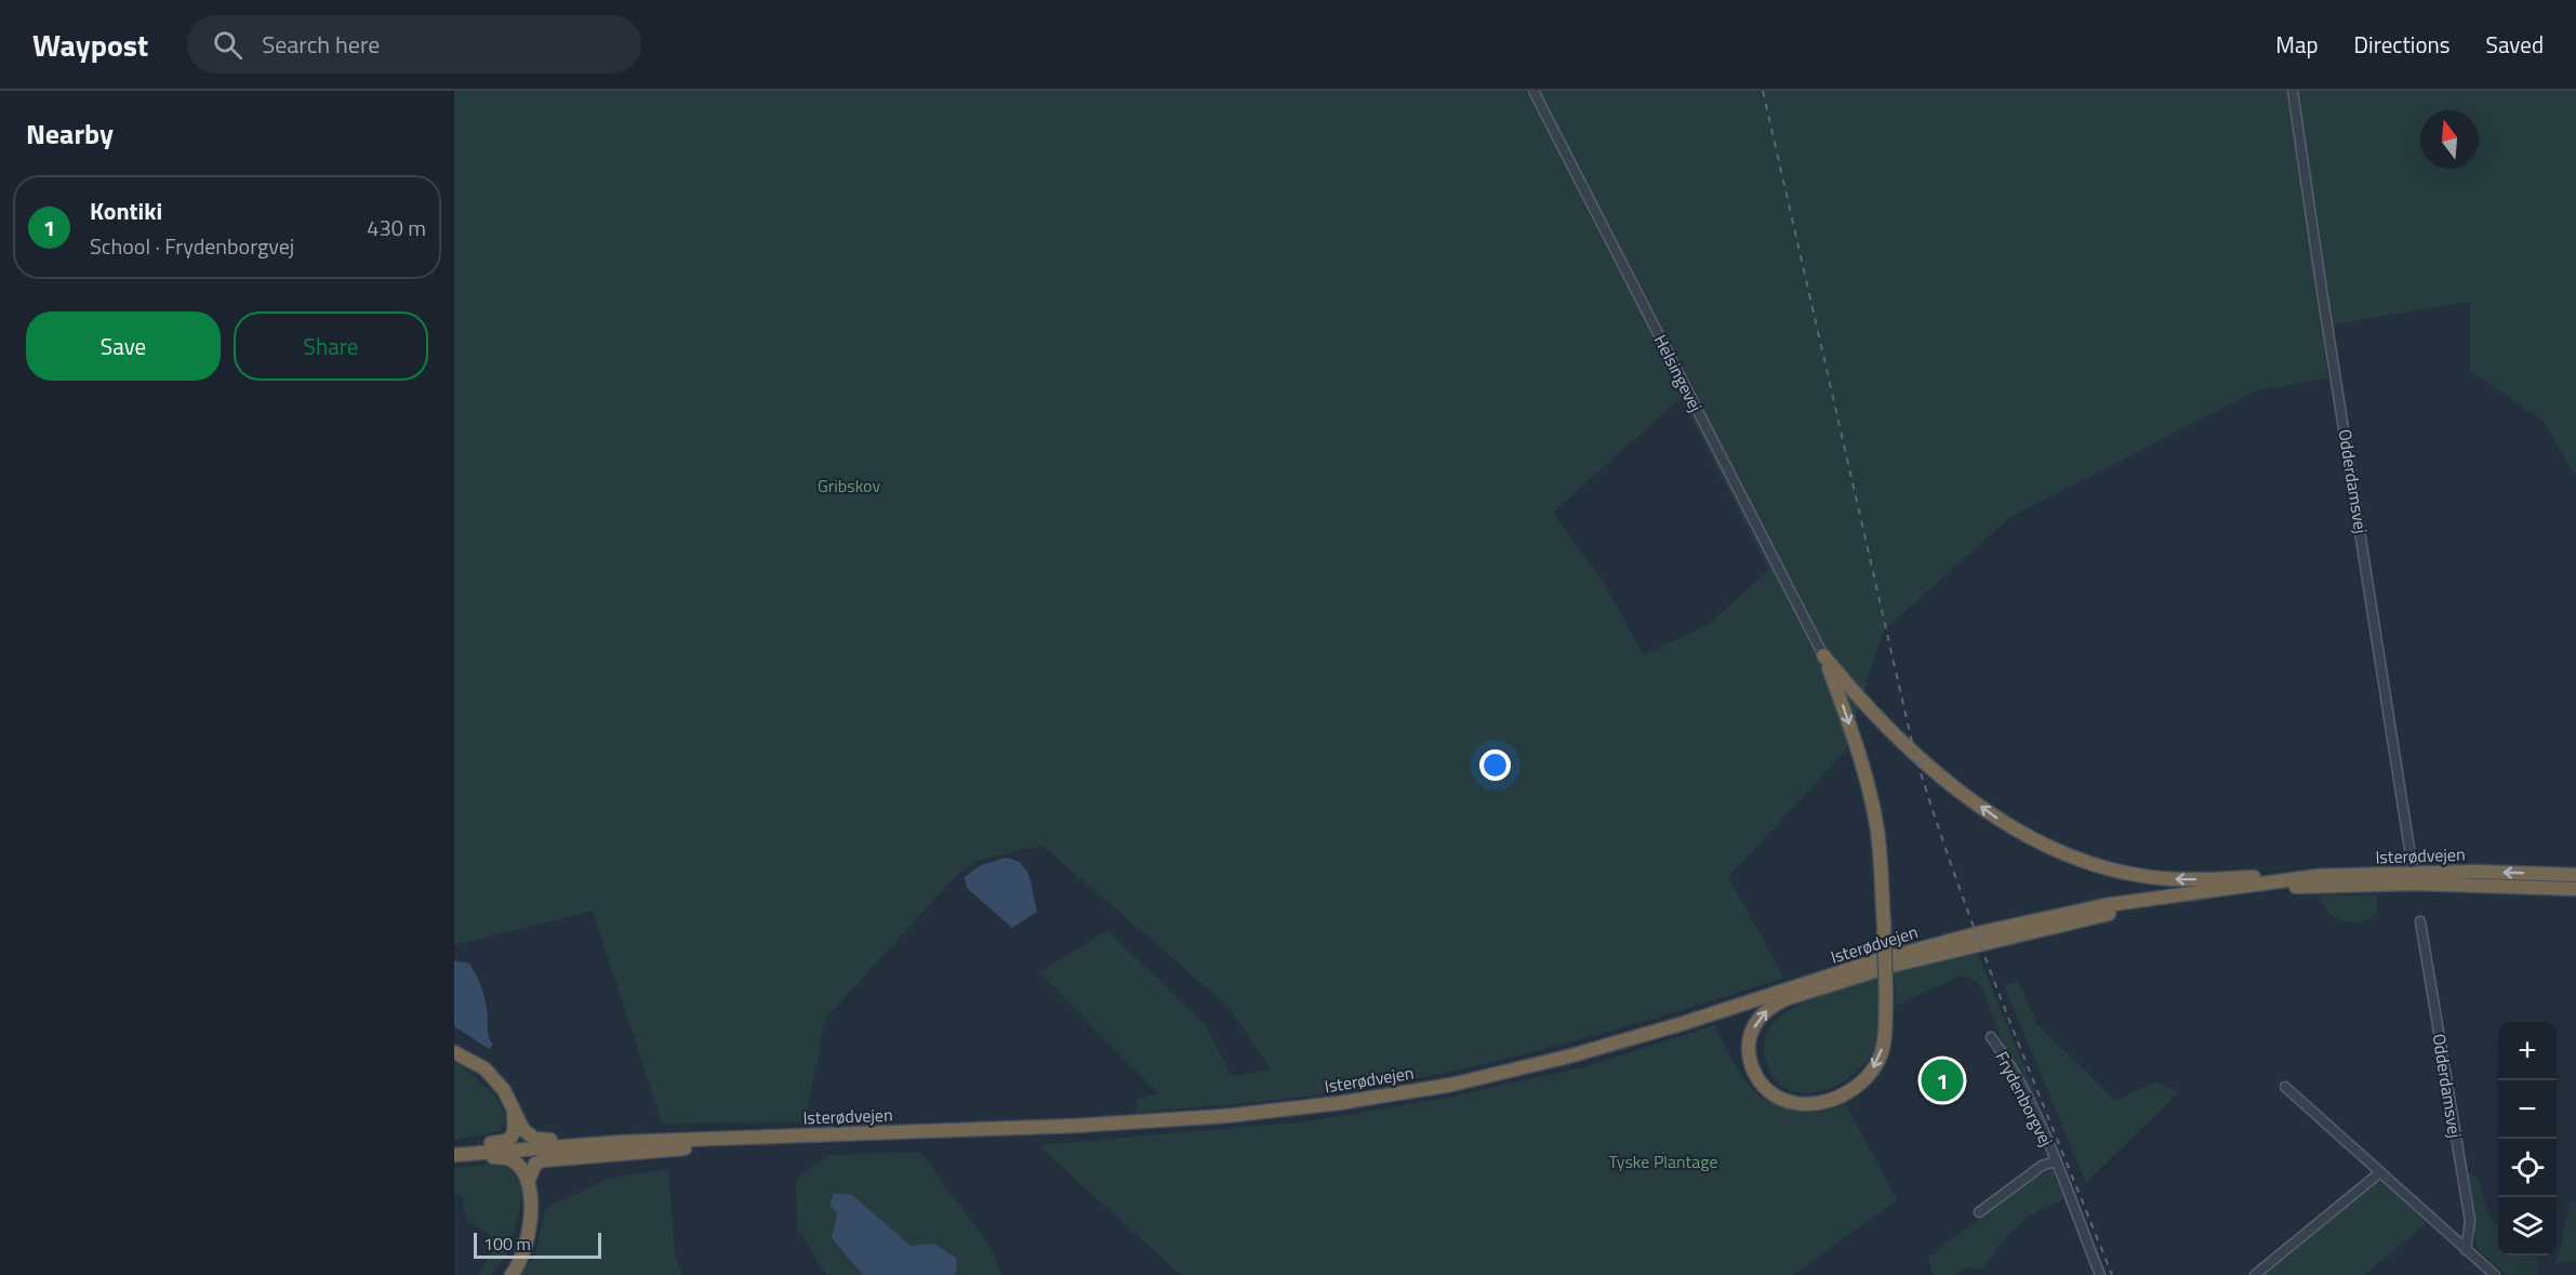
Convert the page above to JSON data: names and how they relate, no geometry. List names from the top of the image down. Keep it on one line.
{"streets":{"highway":["Isterødvejen"],"street":["Helsingevej","Odderdamsvej","Frydenborgvej"]},"crossings":[["Odderdamsvej","Isterødvejen"]],"parks":["Gribskov","Tyske Plantage"],"scale_bar":"100 m","north":"top","page":{"header":"Waypost","search":"Search here","nav":["Map","Directions","Saved"],"heading":"Nearby","list":[{"mark":"1","name":"Kontiki","note":"School · Frydenborgvej","value":"430 m"}],"buttons":["Save","Share"],"map_buttons":["+","−"],"pins":"1","scale":"100 m"}}
